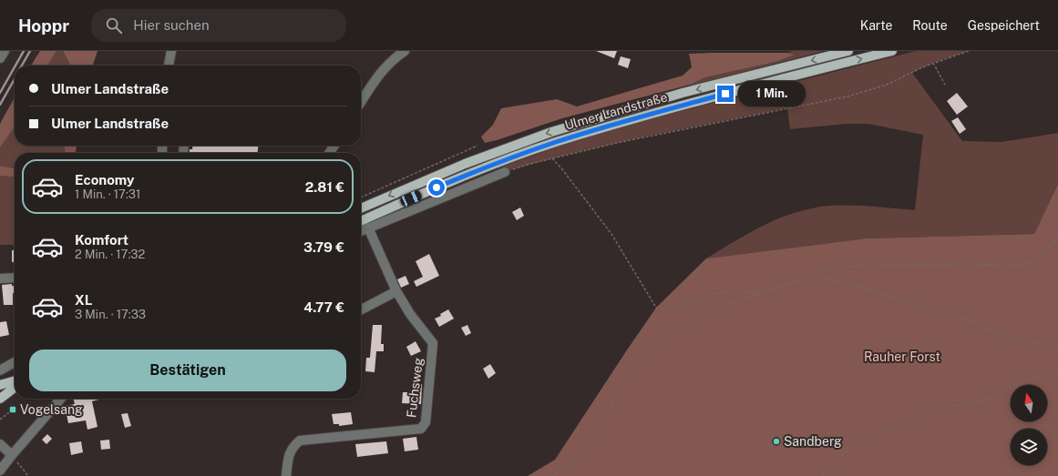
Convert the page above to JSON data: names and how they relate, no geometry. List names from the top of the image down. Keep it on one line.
{"streets":{"main road":["Ulmer Landstraße"],"street":["Fuchsweg"]},"parks":["Rauher Forst"],"places":{"transit":["Vogelsang"],"other":["Sandberg"]},"north":"top","page":{"header":"Hoppr","search":"Hier suchen","nav":["Karte","Route","Gespeichert"],"banner":["Ulmer Landstraße","Ulmer Landstraße"],"bubble":"1 Min.","list":[{"name":"Economy","note":"1 Min. · 17:31","value":"2.81 €"},{"name":"Komfort","note":"2 Min. · 17:32","value":"3.79 €"},{"name":"XL","note":"3 Min. · 17:33","value":"4.77 €"}],"buttons":"Bestätigen"}}
